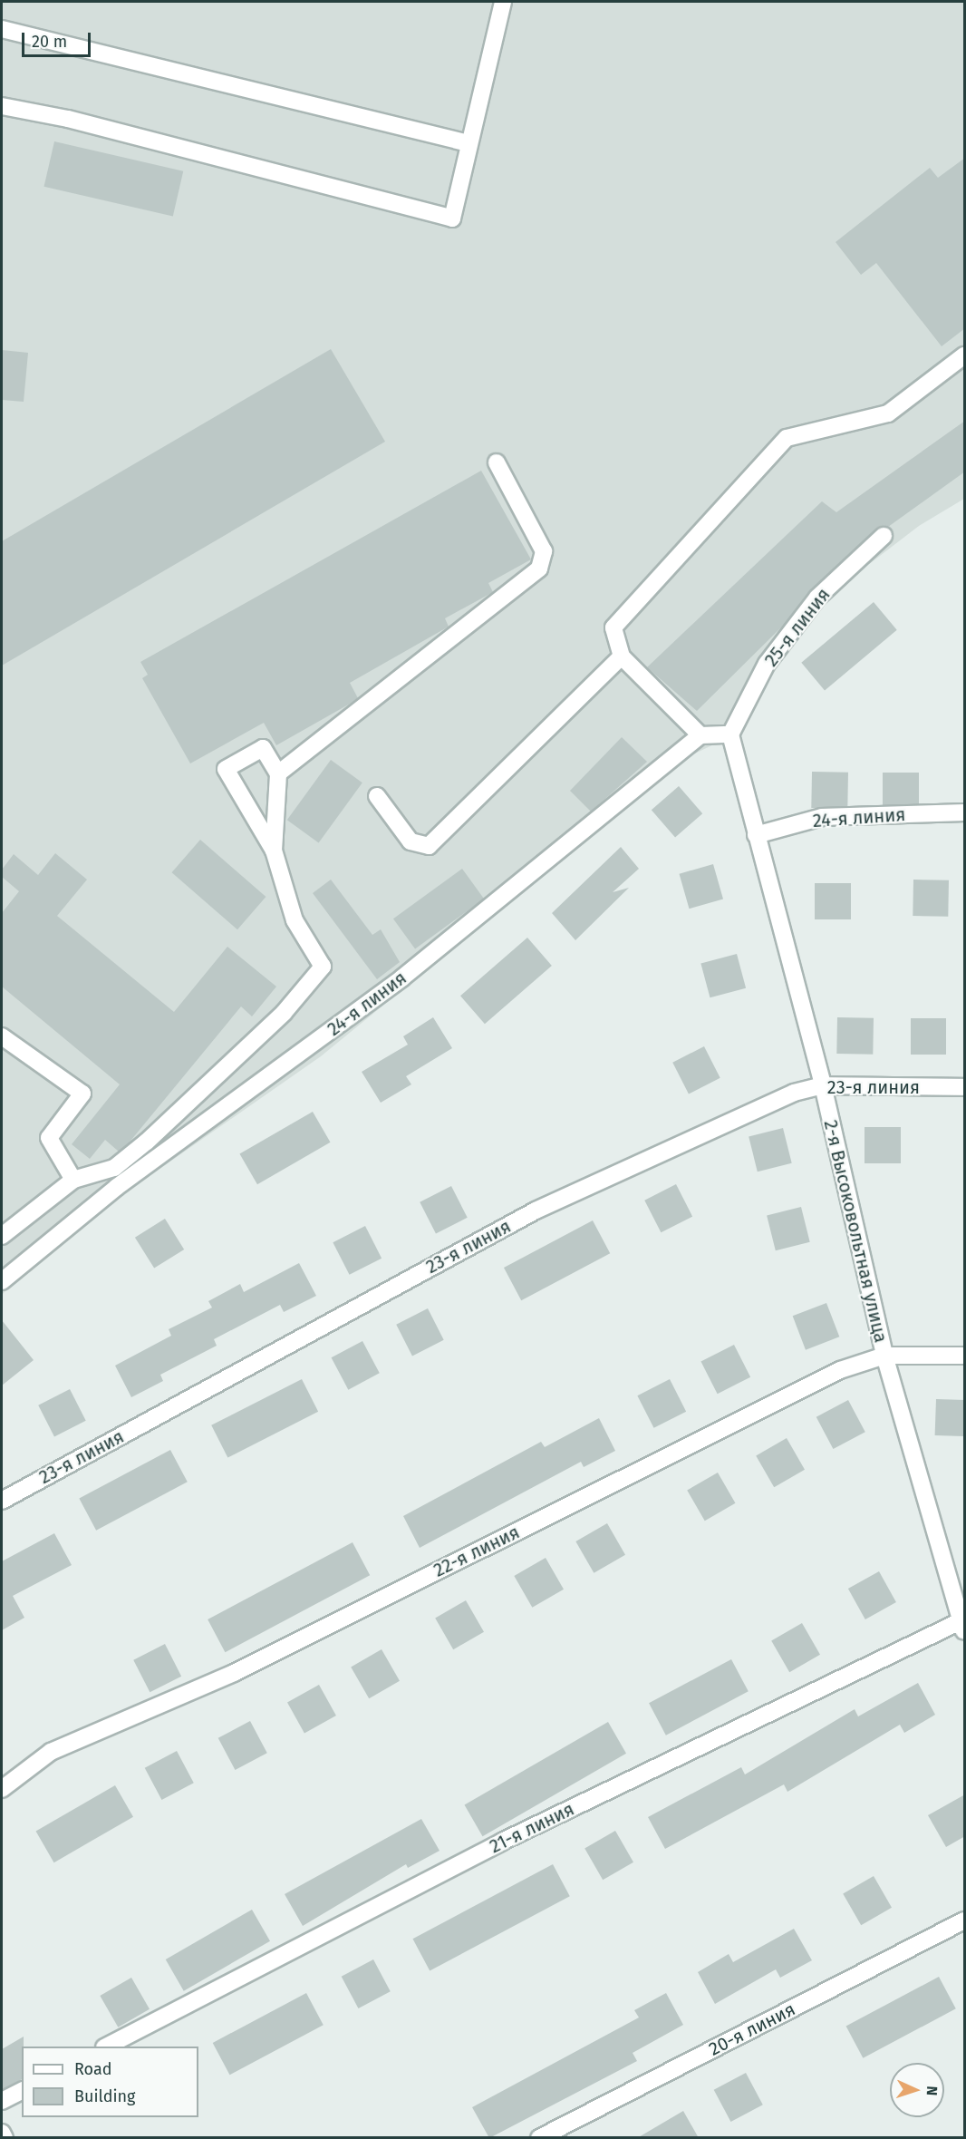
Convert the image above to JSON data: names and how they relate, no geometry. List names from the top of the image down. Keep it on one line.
{"streets":{"street":["25-я линия","24-я линия","23-я линия","2-я Высоковольтная улица","22-я линия","21-я линия","20-я линия"]},"crossings":[["25-я линия","2-я Высоковольтная улица"],["24-я линия","2-я Высоковольтная улица"],["23-я линия","2-я Высоковольтная улица"],["2-я Высоковольтная улица","22-я линия"],["2-я Высоковольтная улица","21-я линия"]],"legend":["Road","Building"],"scale_bar":"20 m","north":"right"}
